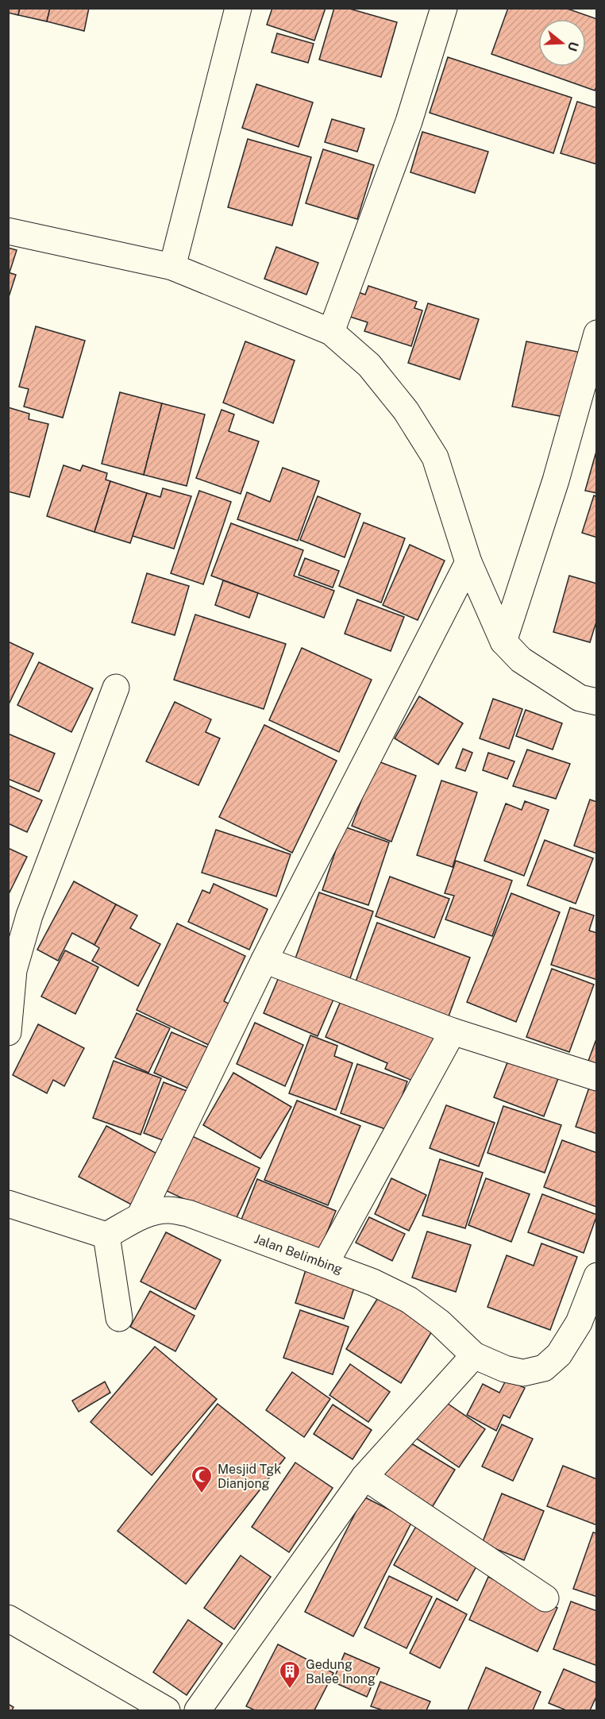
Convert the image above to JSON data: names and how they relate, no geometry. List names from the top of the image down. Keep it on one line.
{"streets":{"street":["Jalan Belimbing"]},"places":{"mosque":["Mesjid Tgk Dianjong"],"building":["Gedung Balee Inong"]},"north":"right"}
